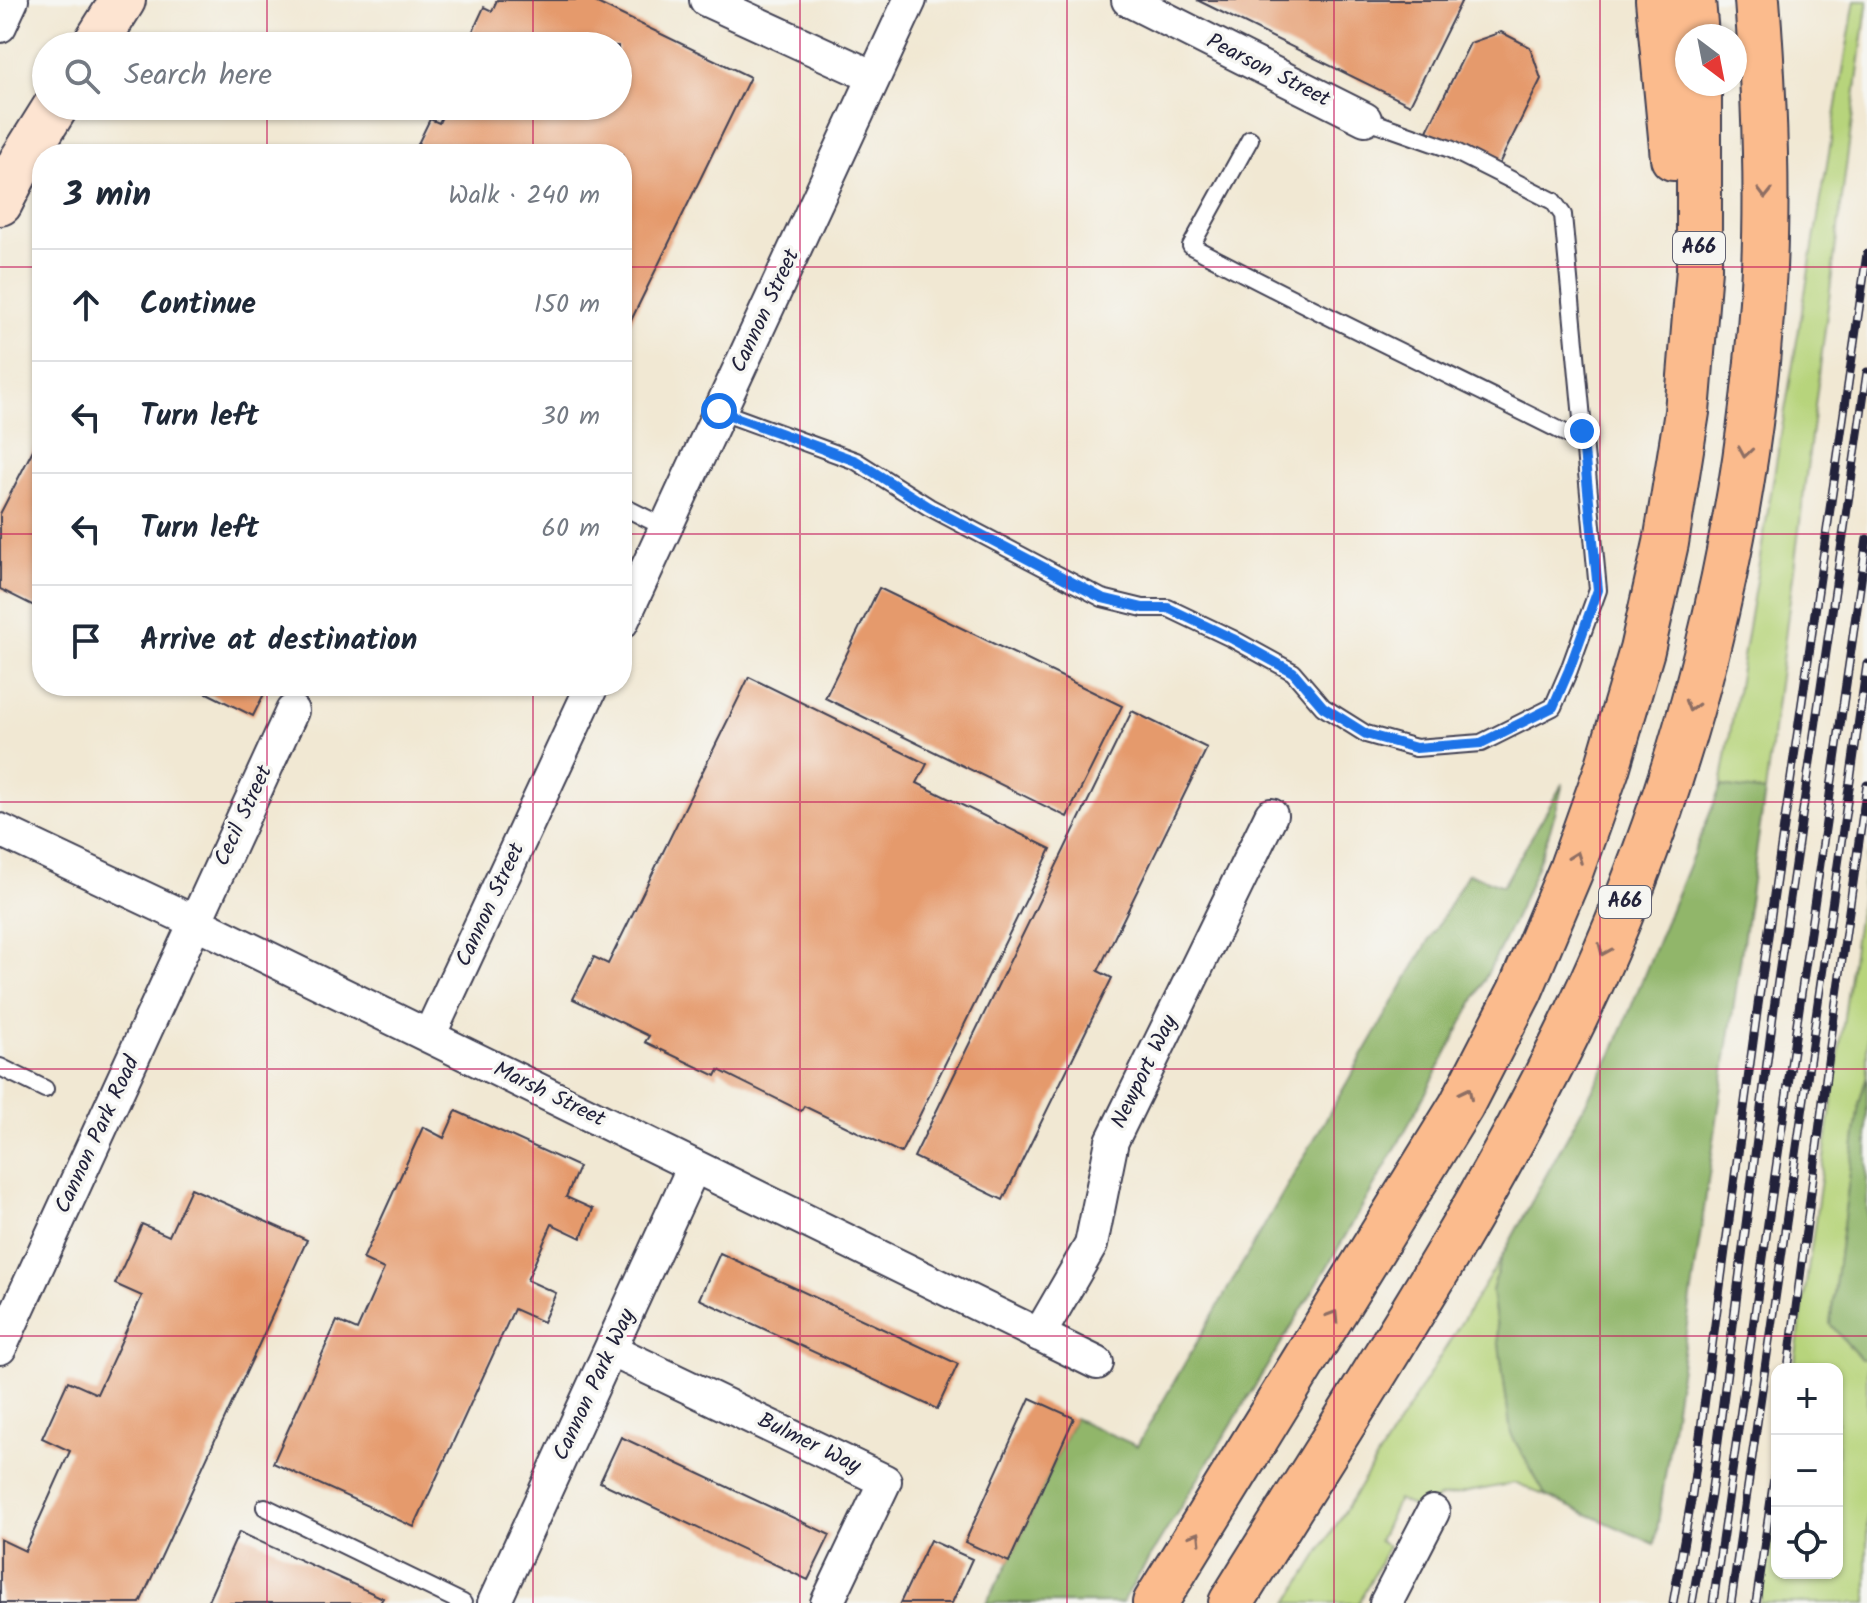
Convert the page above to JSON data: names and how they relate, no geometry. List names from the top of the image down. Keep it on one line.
{"streets":{"highway":["A66"],"street":["Pearson Street","Cannon Street","Cecil Street","Newport Way","Marsh Street","Cannon Park Road","Cannon Park Way","Bulmer Way"]},"crossings":[["Cannon Street","Marsh Street"],["Cecil Street","Marsh Street"],["Cecil Street","Cannon Park Road"],["Newport Way","Marsh Street"],["Marsh Street","Cannon Park Road"],["Marsh Street","Cannon Park Way"],["Cannon Park Way","Bulmer Way"]],"north":"bottom right","page":{"search":"Search here","heading":["3 min","Walk · 240 m"],"list":[["Continue","150 m"],["Turn left","30 m"],["Turn left","60 m"],"Arrive at destination"],"map_buttons":["+","−"]}}
